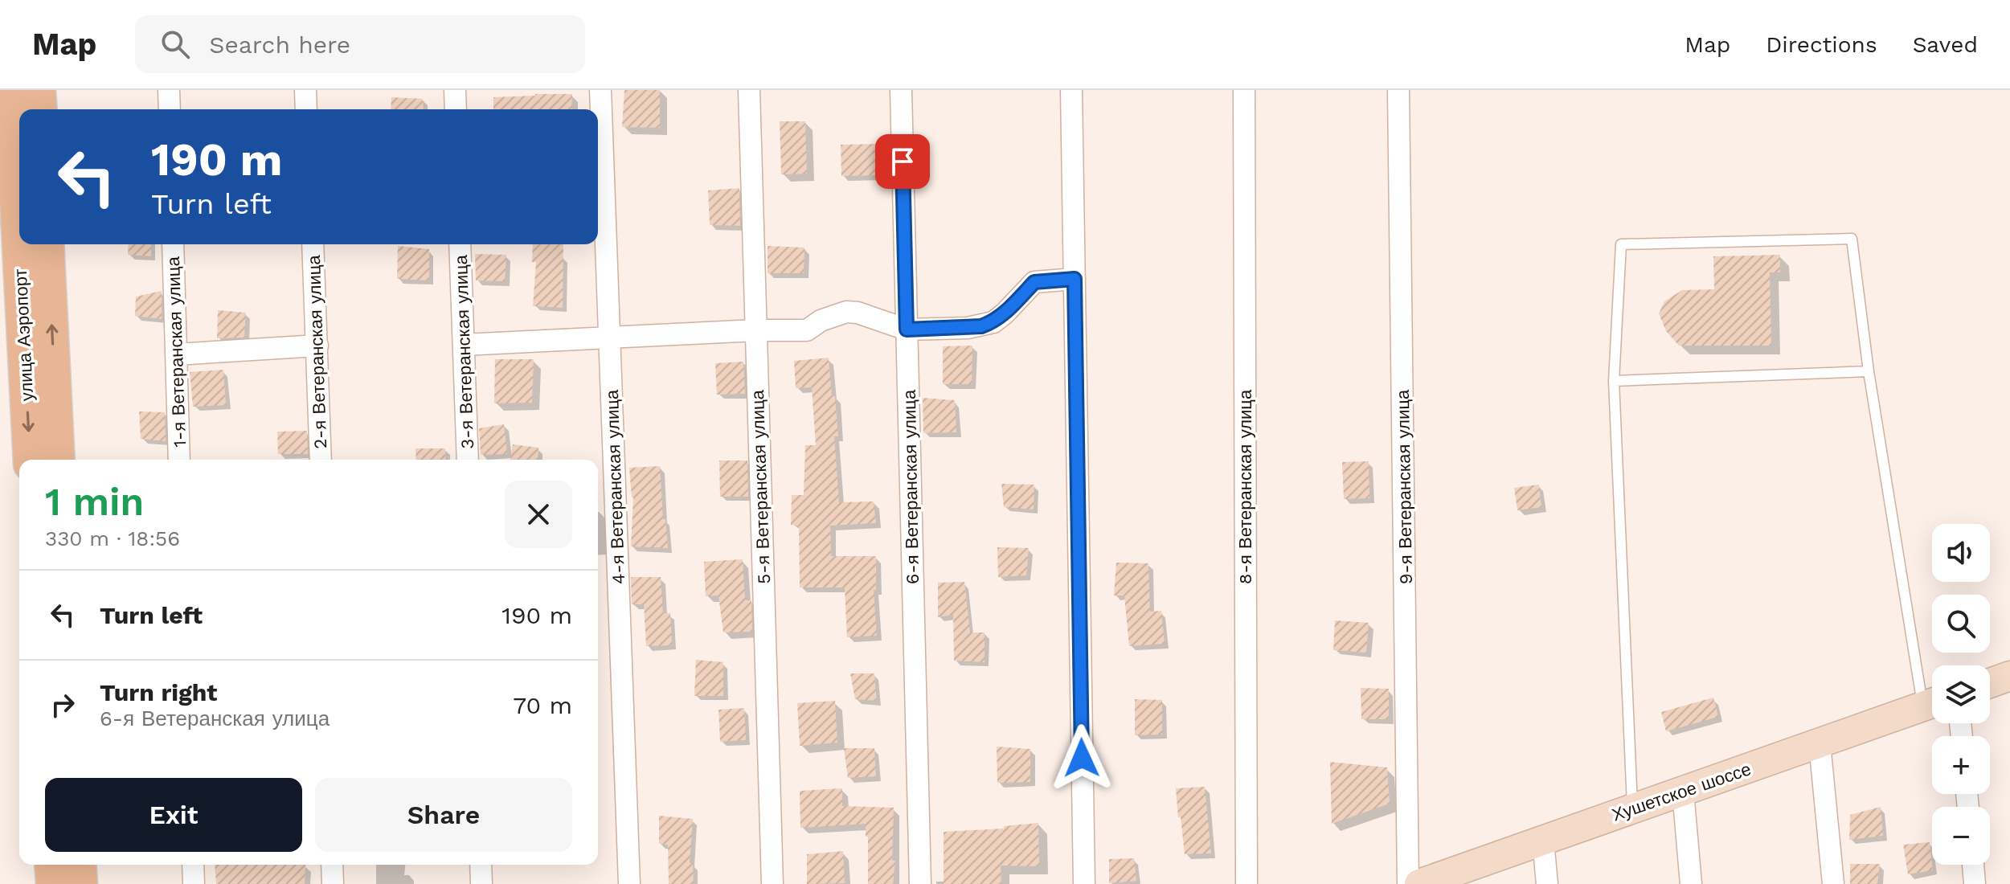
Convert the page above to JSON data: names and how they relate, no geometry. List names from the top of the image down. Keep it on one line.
{"streets":{"main road":["улица Аэропорт","Хушетское шоссе"],"street":["1-я Ветеранская улица","2-я Ветеранская улица","3-я Ветеранская улица","4-я Ветеранская улица","5-я Ветеранская улица","6-я Ветеранская улица","8-я Ветеранская улица","9-я Ветеранская улица"]},"page":{"header":"Map","search":"Search here","nav":["Map","Directions","Saved"],"turn":["190 m","Turn left"],"heading":["1 min","330 m · 18:56"],"map_buttons":["+","−"],"list":[{"name":"Turn left","value":"190 m"},{"name":"Turn right","note":"6-я Ветеранская улица","value":"70 m"}],"buttons":["Exit","Share"]}}
